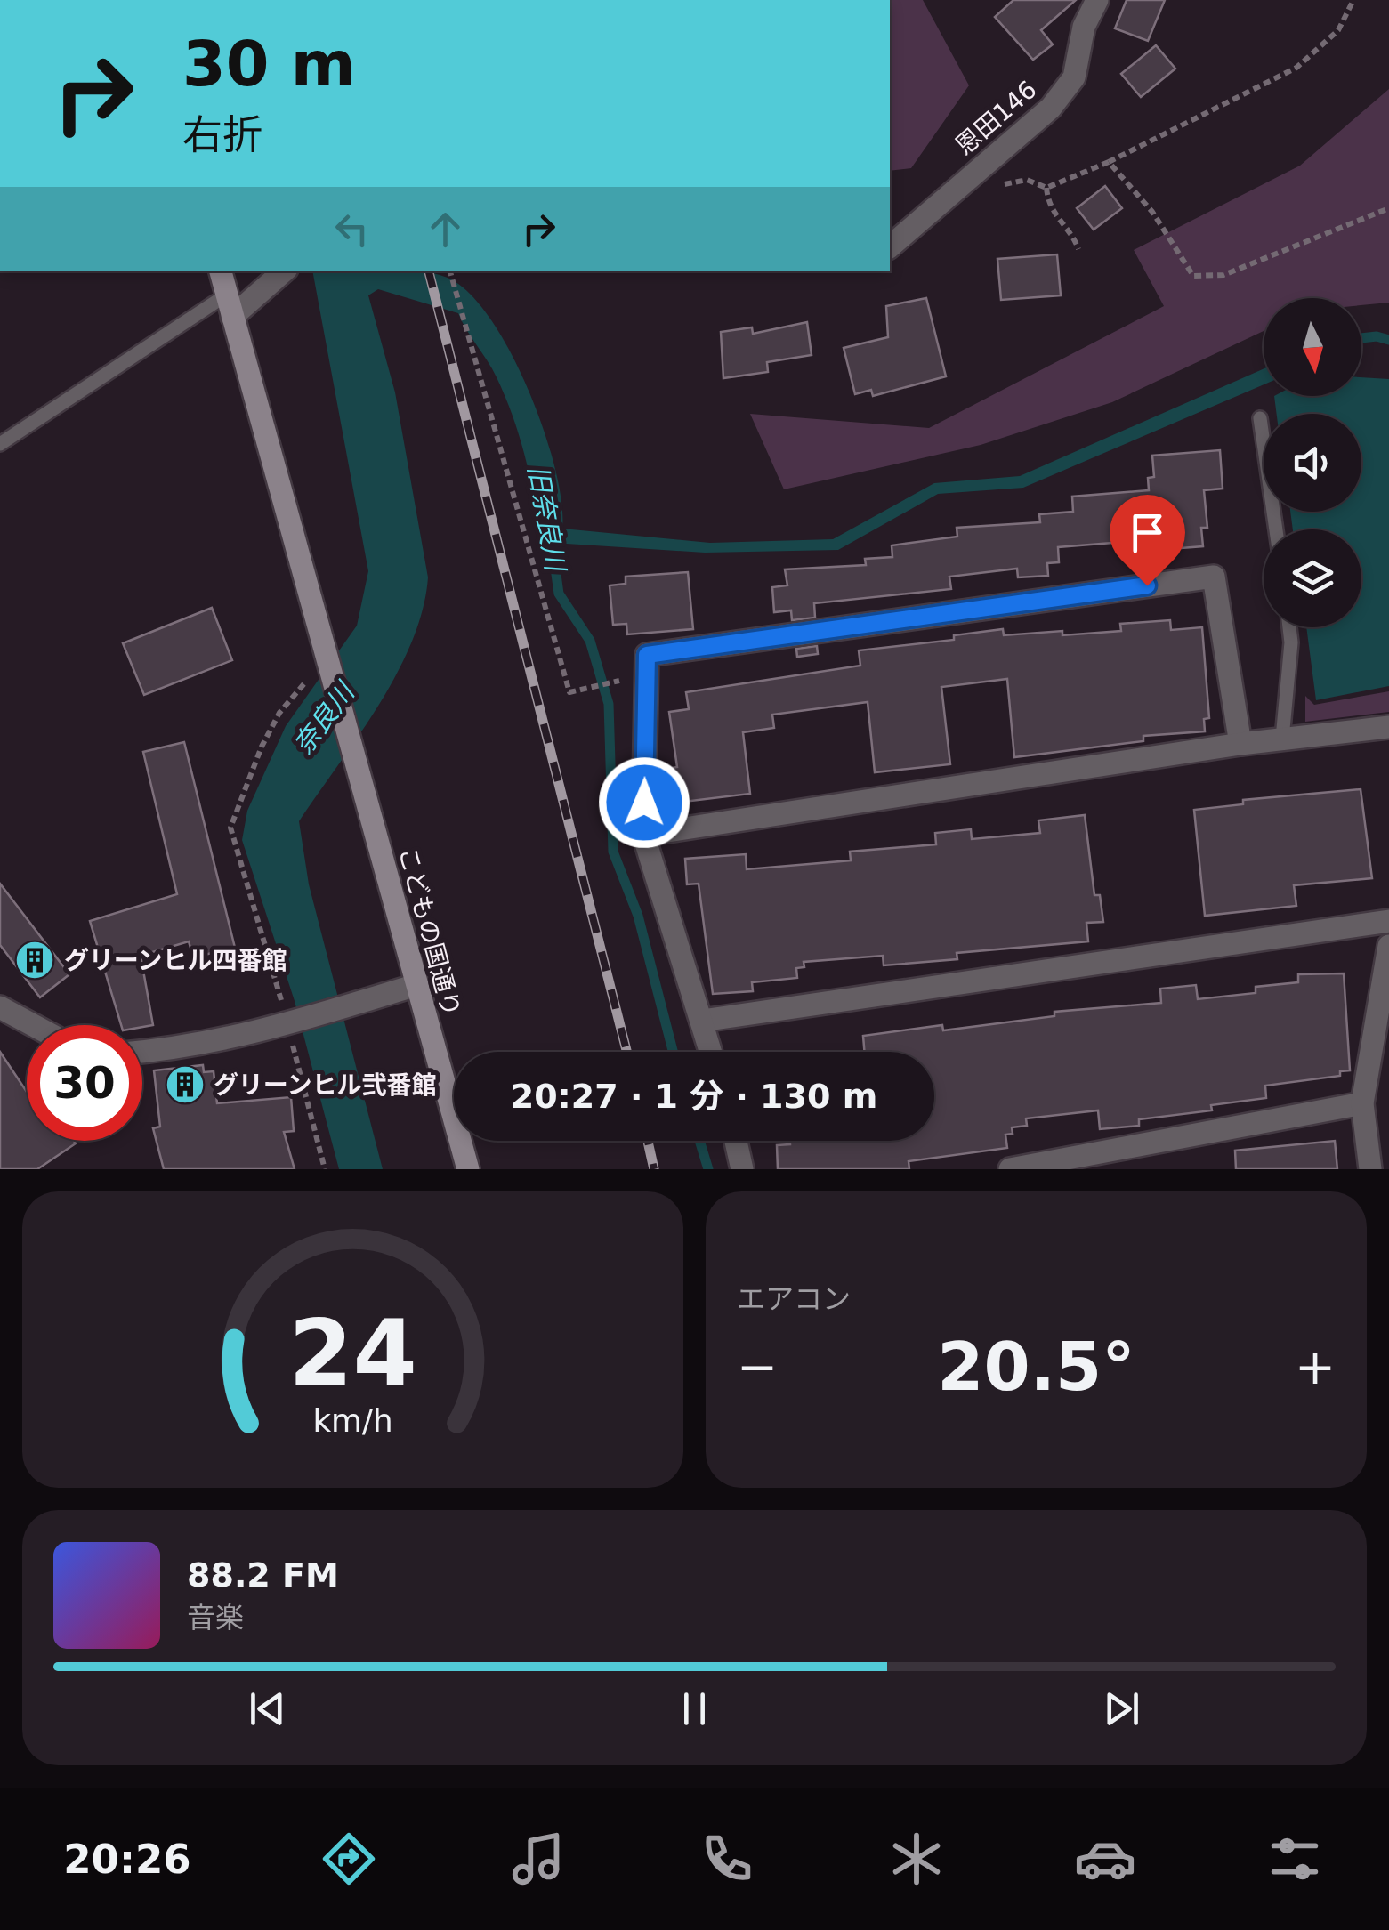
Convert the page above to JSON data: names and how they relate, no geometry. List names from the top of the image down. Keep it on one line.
{"streets":{"main road":["こどもの国通り"],"street":["恩田146"]},"water":["旧奈良川","奈良川"],"places":{"building":["グリーンヒル四番館","グリーンヒル弐番館"]},"north":"bottom","page":{"turn":["30 m","右折"],"limit":"30","trip":"20:27 · 1 分 · 130 m","tile":"エアコン","heat":["−","20.5°","+"],"song":["88.2 FM","音楽"],"tabs":"20:26","gauge":["24","km/h"]}}
